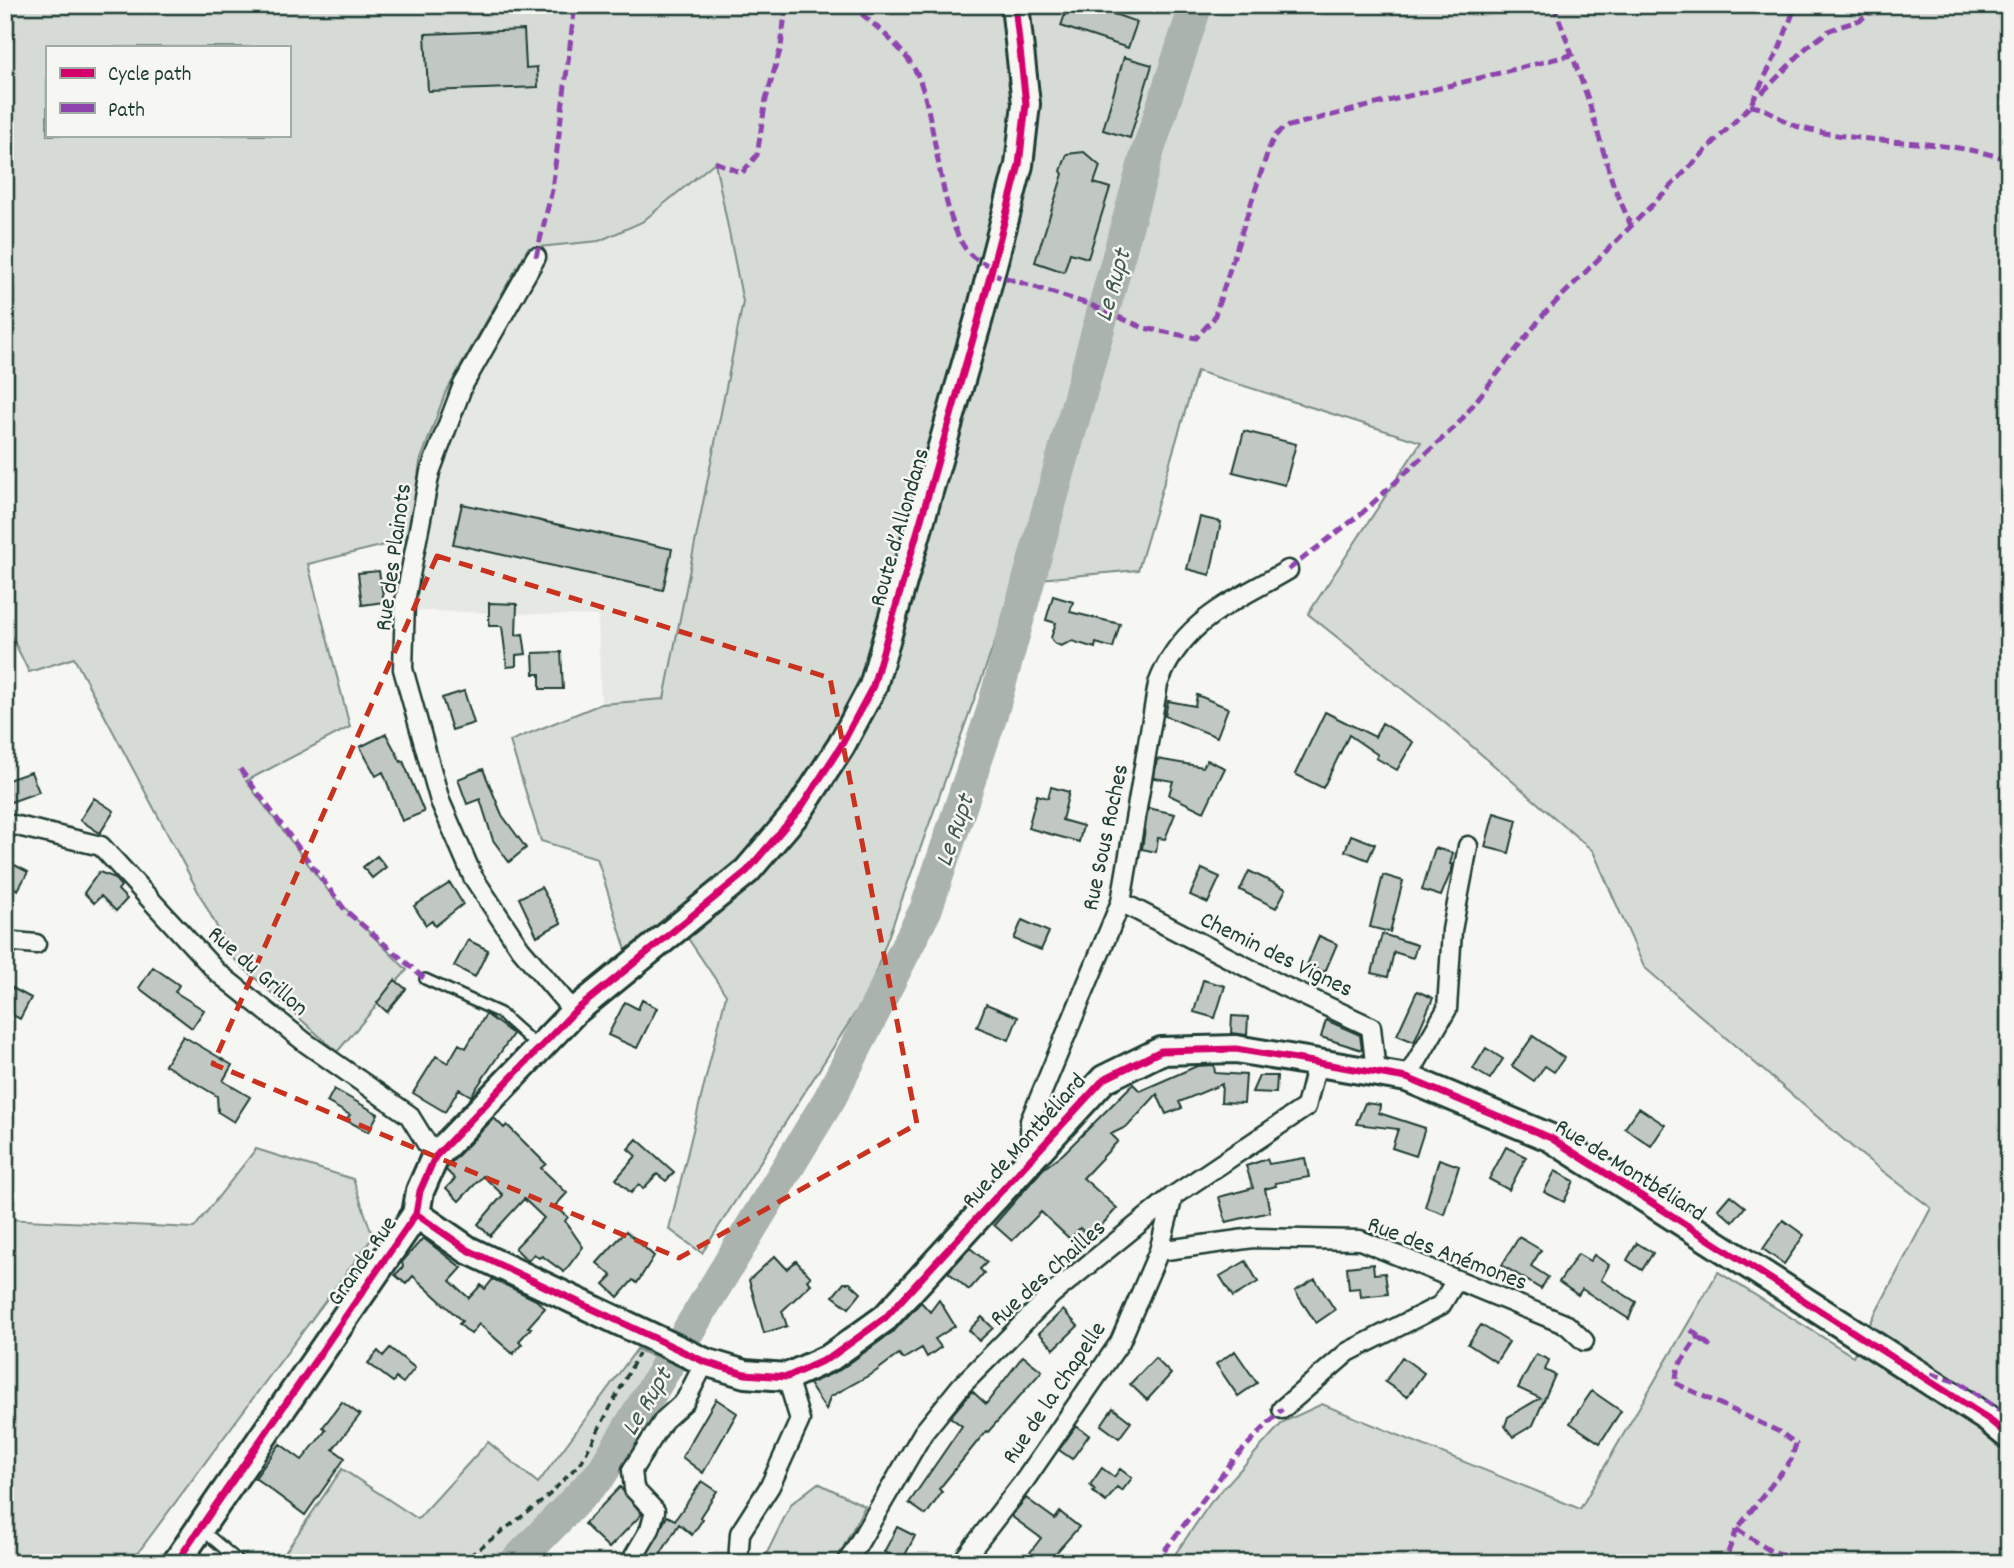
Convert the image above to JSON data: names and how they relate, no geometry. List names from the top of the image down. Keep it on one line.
{"streets":{"street":["Route d’Allondans","Rue des Plainots","Rue Sous Roches","Chemin des Vignes","Rue du Grillon","Rue de Montbéliard","Rue des Anémones","Grande Rue","Rue des Chailles","Rue de la Chapelle"]},"crossings":[["Route d’Allondans","Grande Rue"],["Rue des Plainots","Grande Rue"],["Rue Sous Roches","Chemin des Vignes"],["Rue Sous Roches","Rue de Montbéliard"],["Chemin des Vignes","Rue de Montbéliard"],["Rue du Grillon","Grande Rue"],["Rue de Montbéliard","Grande Rue"],["Rue de Montbéliard","Rue des Chailles"],["Rue des Anémones","Rue de la Chapelle"],["Rue des Chailles","Rue de la Chapelle"]],"water":["Le Rupt"],"legend":["Cycle path","Path"]}
